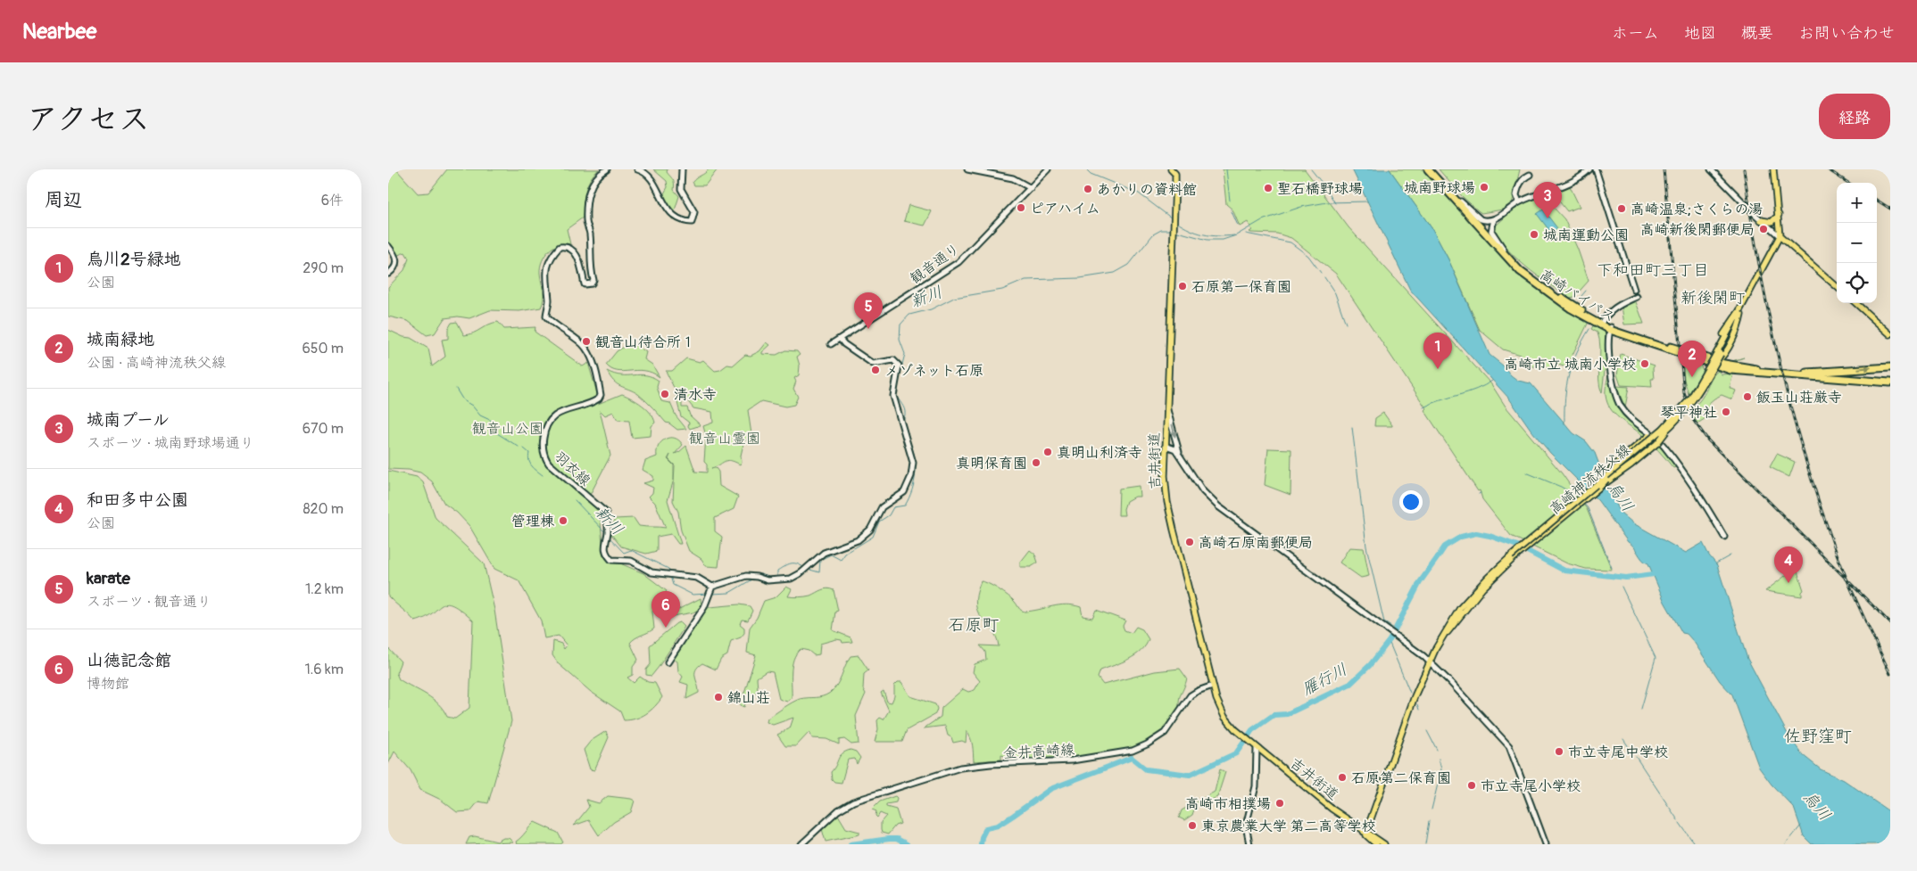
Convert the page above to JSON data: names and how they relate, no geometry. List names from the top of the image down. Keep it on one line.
{"streets":{"highway":["高崎バイパス"],"main road":["吉井街道","高崎神流秩父線"],"street":["観音通り","羽衣線","金井高崎線"]},"crossings":[["吉井街道","高崎神流秩父線"],["吉井街道","金井高崎線"]],"districts":["下和田町三丁目","新後閑町","石原町","佐野窪町"],"water":["新川","烏川","雁行川"],"parks":["観音山公園","観音山霊園"],"places":["城南野球場","聖石橋野球場","あかりの資料館","ピアハイム","高崎温泉;さくらの湯","高崎新後閑郵便局","城南運動公園","石原第一保育園","観音山待合所１","高崎市立 城南小学校","メゾネット石原","清水寺","飯玉山荘厳寺","琴平神社","真明山利済寺","真明保育園","管理棟","高崎石原南郵便局","錦山荘","市立寺尾中学校","石原第二保育園","市立寺尾小学校","高崎市相撲場","東京農業大学 第二高等学校"],"page":{"header":"Nearbee","nav":["ホーム","地図","概要","お問い合わせ"],"title":"アクセス","buttons":"経路","heading":["周辺","6件"],"pins":["3","5","1","2","4","6"],"map_buttons":["+","−"],"list":[{"mark":"1","name":"烏川2号緑地","note":"公園","value":"290 m"},{"mark":"2","name":"城南緑地","note":"公園 · 高崎神流秩父線","value":"650 m"},{"mark":"3","name":"城南プール","note":"スポーツ · 城南野球場通り","value":"670 m"},{"mark":"4","name":"和田多中公園","note":"公園","value":"820 m"},{"mark":"5","name":"karate","note":"スポーツ · 観音通り","value":"1.2 km"},{"mark":"6","name":"山徳記念館","note":"博物館","value":"1.6 km"}]}}
